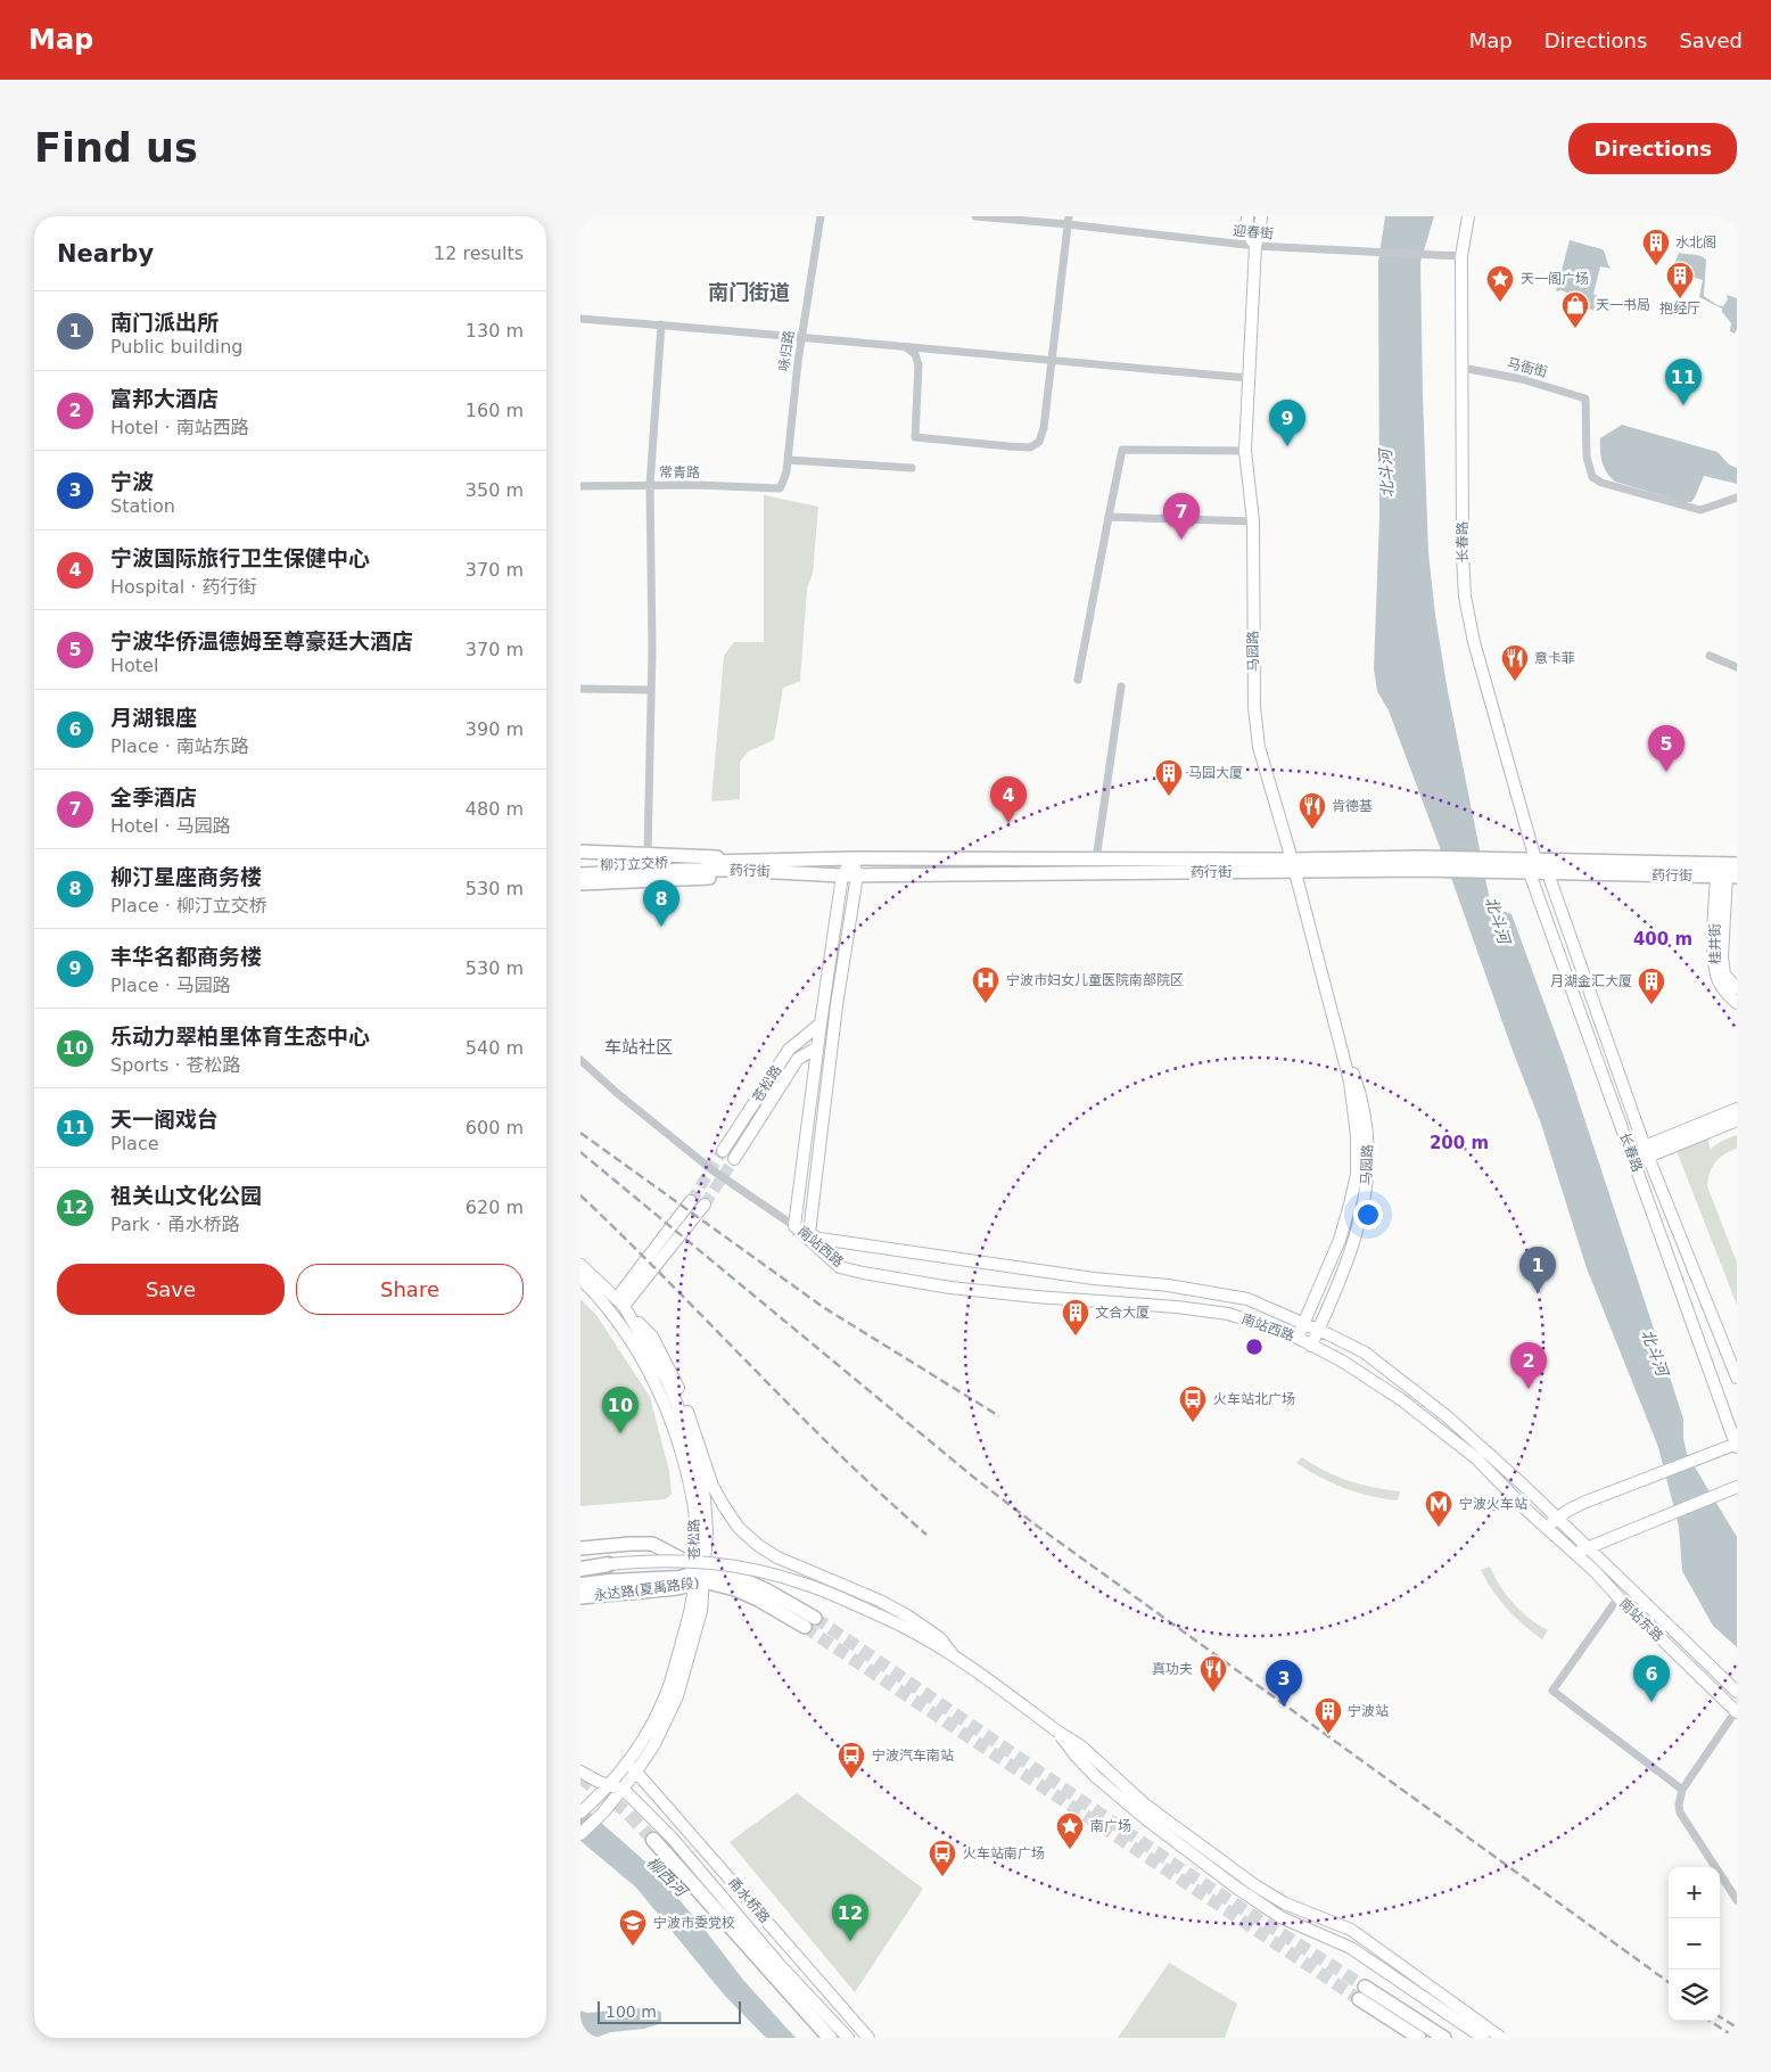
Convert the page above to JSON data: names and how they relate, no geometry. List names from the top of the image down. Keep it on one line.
{"streets":{"main road":["长春路","马园路","柳汀立交桥","药行街","桂井街","苍松路","南站西路","永达路(夏禹路段)","南站东路","甬水桥路"],"street":["迎春街","咏归路","马衙街","常青路"]},"crossings":[["迎春街","长春路"],["迎春街","马园路"],["咏归路","常青路"],["马衙街","长春路"],["长春路","药行街"],["马园路","药行街"],["马园路","南站西路"],["柳汀立交桥","药行街"],["药行街","桂井街"],["苍松路","永达路(夏禹路段)"],["苍松路","甬水桥路"],["南站西路","南站东路"]],"districts":["南门街道","车站社区"],"water":["北斗河","柳西河"],"places":{"building":["水北阁","抱经厅","马园大厦","月湖金汇大厦","文合大厦","宁波站"],"place":["天一阁广场","南广场"],"shop":["天一书局"],"restaurant":["意卡菲","肯德基","真功夫"],"hospital":["宁波市妇女儿童医院南部院区"],"bus stop":["火车站北广场","宁波汽车南站","火车站南广场"],"metro station":["宁波火车站"],"school or university":["宁波市委党校"]},"scale_bar":"100 m","page":{"header":"Map","nav":["Map","Directions","Saved"],"buttons":["Directions",["Save","Share"]],"title":"Find us","heading":["Nearby","12 results"],"list":[{"mark":"1","name":"南门派出所","note":"Public building","value":"130 m"},{"mark":"2","name":"富邦大酒店","note":"Hotel · 南站西路","value":"160 m"},{"mark":"3","name":"宁波","note":"Station","value":"350 m"},{"mark":"4","name":"宁波国际旅行卫生保健中心","note":"Hospital · 药行街","value":"370 m"},{"mark":"5","name":"宁波华侨温德姆至尊豪廷大酒店","note":"Hotel","value":"370 m"},{"mark":"6","name":"月湖银座","note":"Place · 南站东路","value":"390 m"},{"mark":"7","name":"全季酒店","note":"Hotel · 马园路","value":"480 m"},{"mark":"8","name":"柳汀星座商务楼","note":"Place · 柳汀立交桥","value":"530 m"},{"mark":"9","name":"丰华名都商务楼","note":"Place · 马园路","value":"530 m"},{"mark":"10","name":"乐动力翠柏里体育生态中心","note":"Sports · 苍松路","value":"540 m"},{"mark":"11","name":"天一阁戏台","note":"Place","value":"600 m"},{"mark":"12","name":"祖关山文化公园","note":"Park · 甬水桥路","value":"620 m"}],"pins":["11","9","7","5","4","8","1","2","10","6","3","12"],"map_buttons":["+","−"],"scale":"100 m"},"rings":["400 m","200 m"]}
